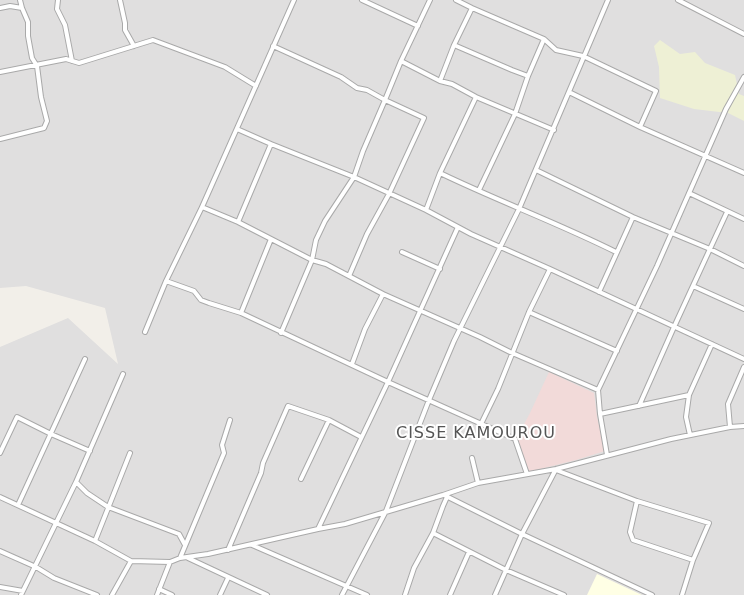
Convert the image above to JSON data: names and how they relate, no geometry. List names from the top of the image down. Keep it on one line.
{"districts":["CISSE KAMOUROU"]}
